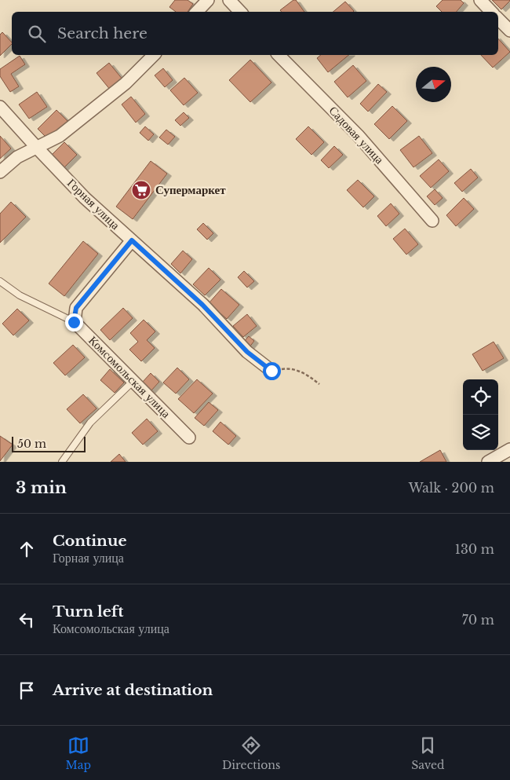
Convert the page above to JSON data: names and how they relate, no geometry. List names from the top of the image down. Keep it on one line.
{"streets":{"street":["Садовая улица","Горная улица","Комсомольская улица"]},"places":{"supermarket":["Супермаркет"]},"scale_bar":"50 m","north":"right","page":{"search":"Search here","scale":"50 m","heading":["3 min","Walk · 200 m"],"list":[["Continue","Горная улица","130 m"],["Turn left","Комсомольская улица","70 m"],"Arrive at destination"],"nav":["Map","Directions","Saved"]}}
